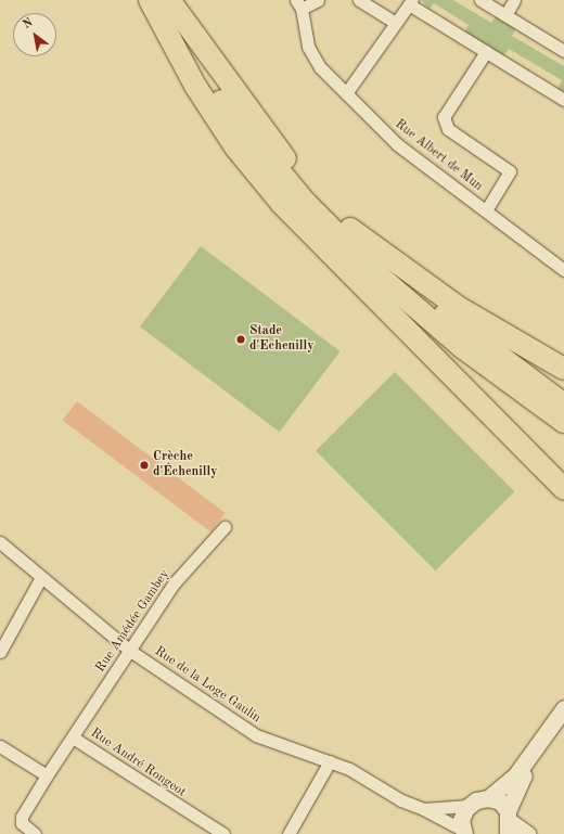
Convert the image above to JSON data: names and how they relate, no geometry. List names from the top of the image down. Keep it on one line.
{"streets":{"street":["Rue Albert de Mun","Rue Amédée Gambey","Rue de la Loge Gaulin","Rue André Rongeot"]},"crossings":[["Rue Amédée Gambey","Rue de la Loge Gaulin"],["Rue Amédée Gambey","Rue André Rongeot"]],"places":["Stade d'Echenilly","Crèche d'Échenilly"],"north":"top left"}
